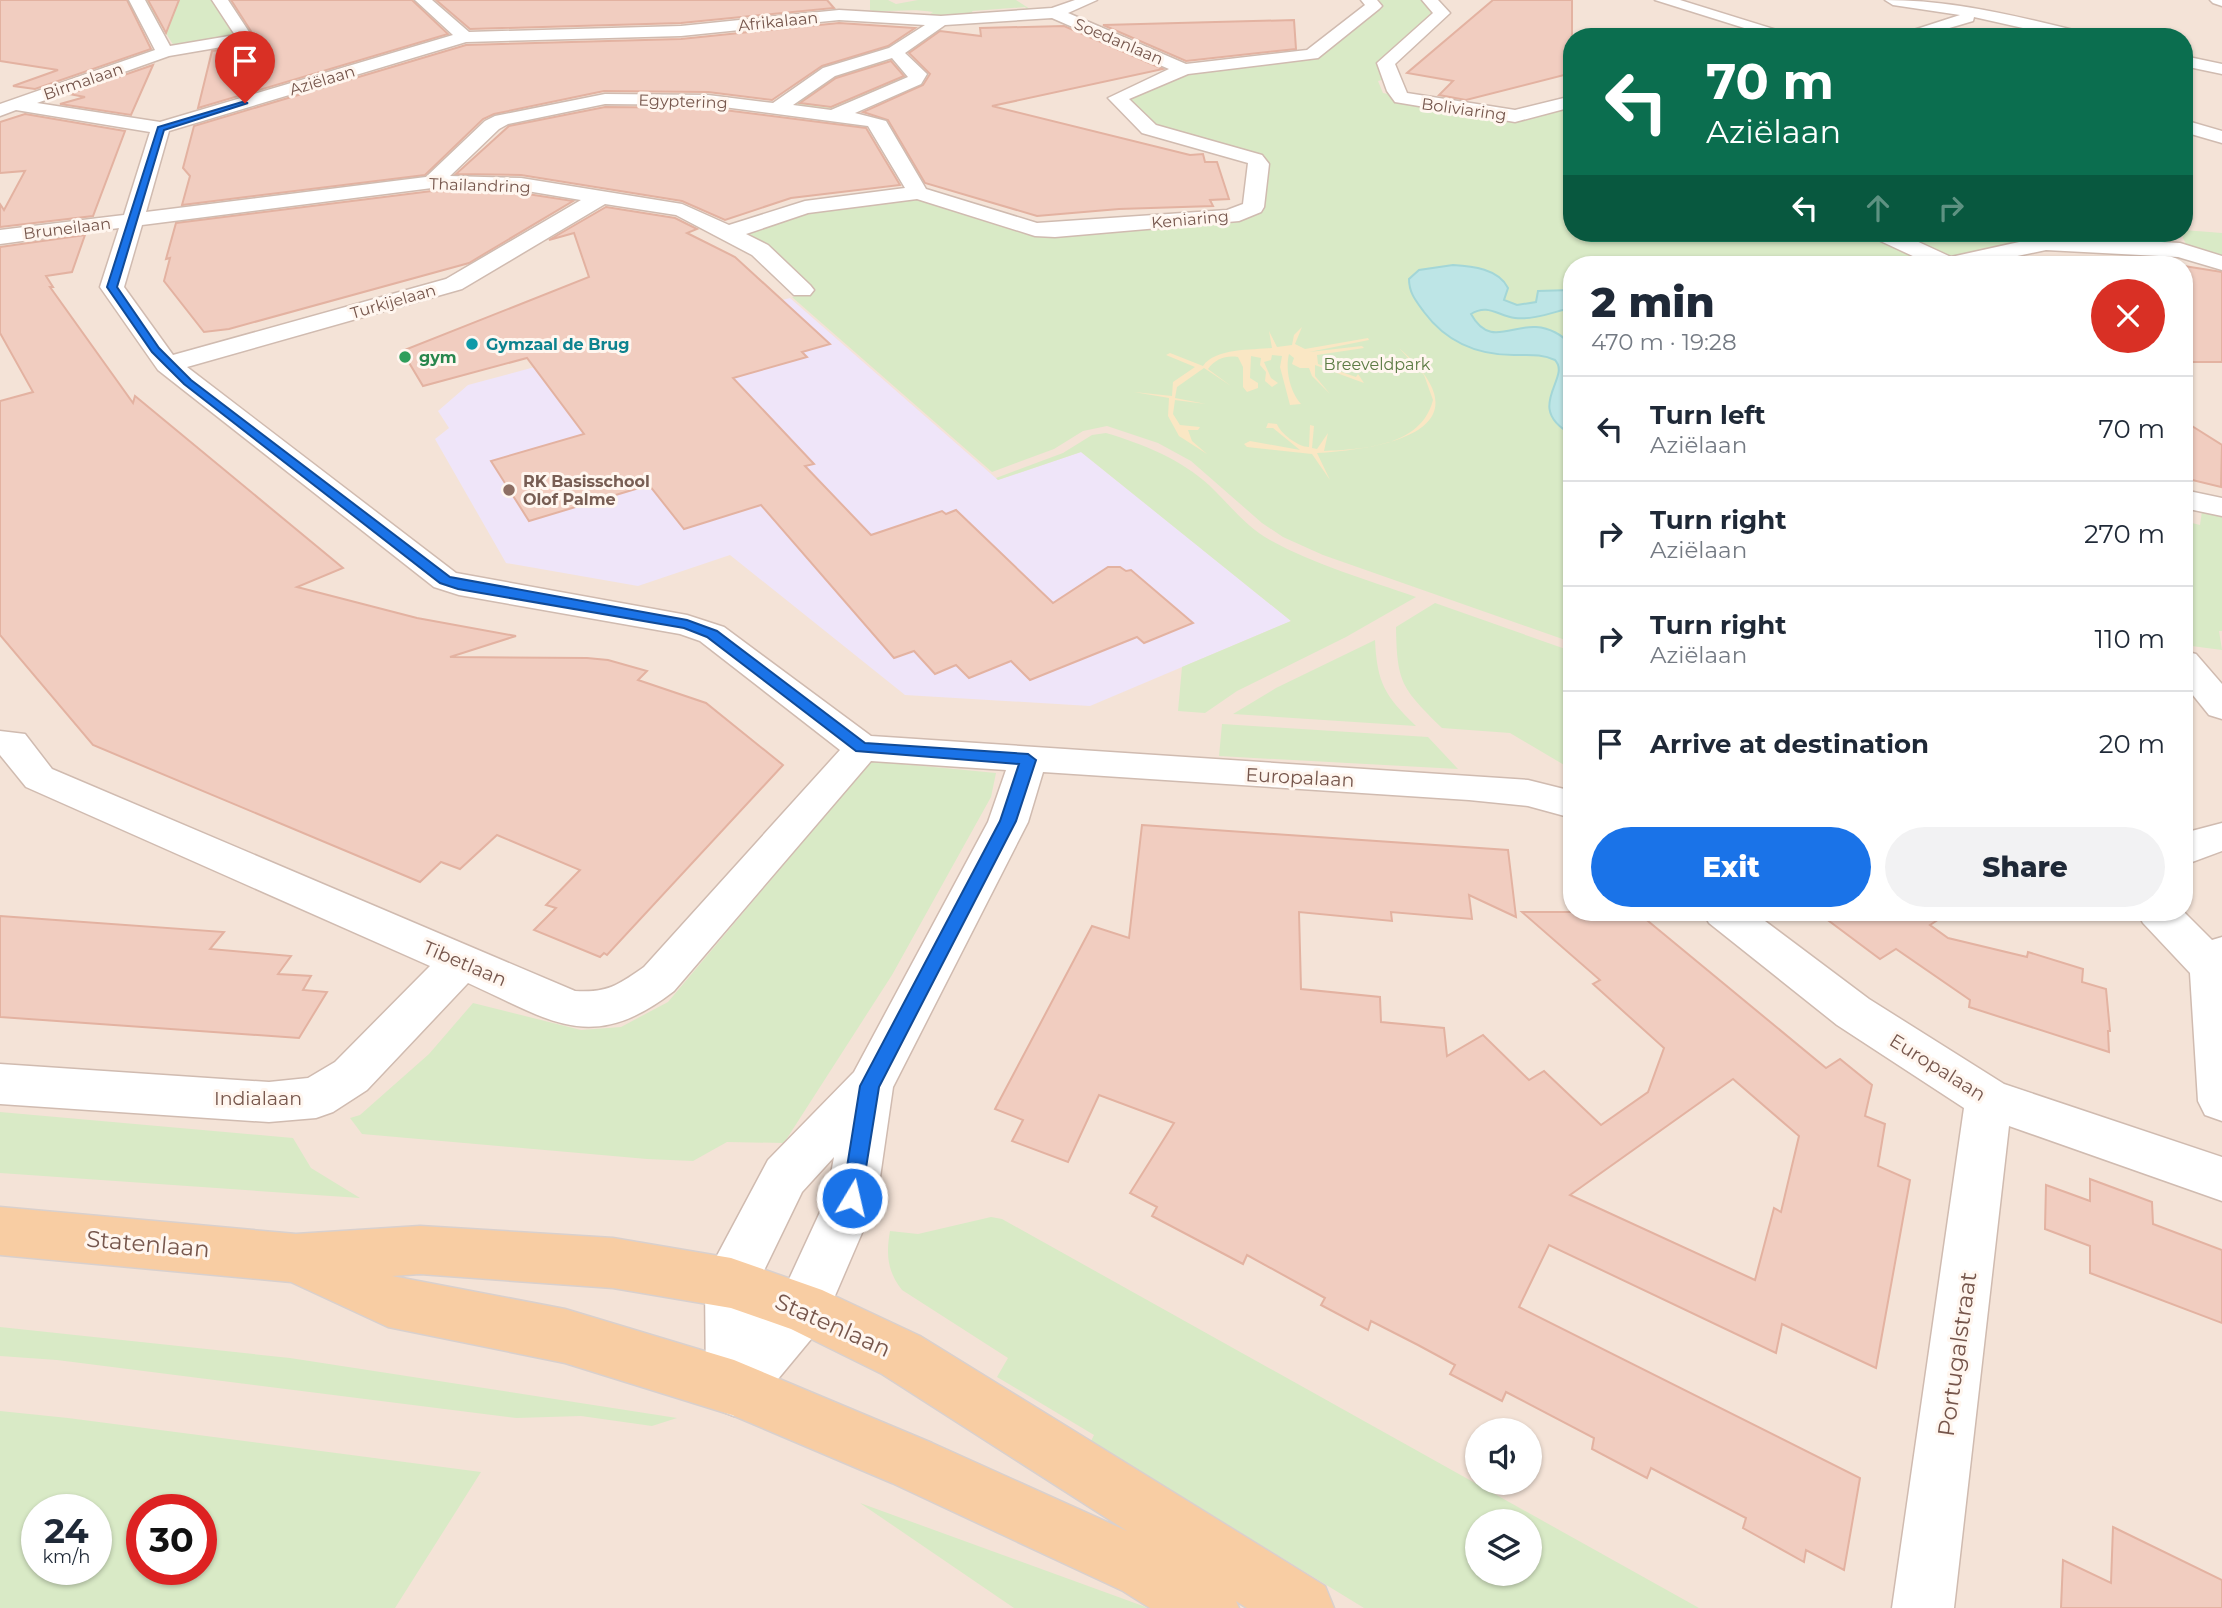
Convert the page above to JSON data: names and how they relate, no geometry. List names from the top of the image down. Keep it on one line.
{"streets":{"main road":["Statenlaan"],"street":["Afrikalaan","Soedanlaan","Aziëlaan","Birmalaan","Egyptering","Boliviaring","Thailandring","Keniaring","Bruneilaan","Turkijelaan","Europalaan","Tibetlaan","Indialaan","Portugalstraat"]},"crossings":[["Afrikalaan","Soedanlaan"],["Afrikalaan","Aziëlaan"],["Soedanlaan","Keniaring"],["Egyptering","Thailandring"],["Egyptering","Keniaring"],["Thailandring","Keniaring"],["Thailandring","Bruneilaan"],["Thailandring","Turkijelaan"],["Europalaan","Portugalstraat"],["Tibetlaan","Indialaan"]],"parks":["Breeveldpark"],"places":["Gymzaal de Brug","gym","RK Basisschool Olof Palme"],"page":{"turn":["70 m","Aziëlaan"],"heading":["2 min","470 m · 19:28"],"list":[{"name":"Turn left","note":"Aziëlaan","value":"70 m"},{"name":"Turn right","note":"Aziëlaan","value":"270 m"},{"name":"Turn right","note":"Aziëlaan","value":"110 m"},{"name":"Arrive at destination","value":"20 m"}],"buttons":["Exit","Share"],"speed":"24 km/h","limit":"30"}}
